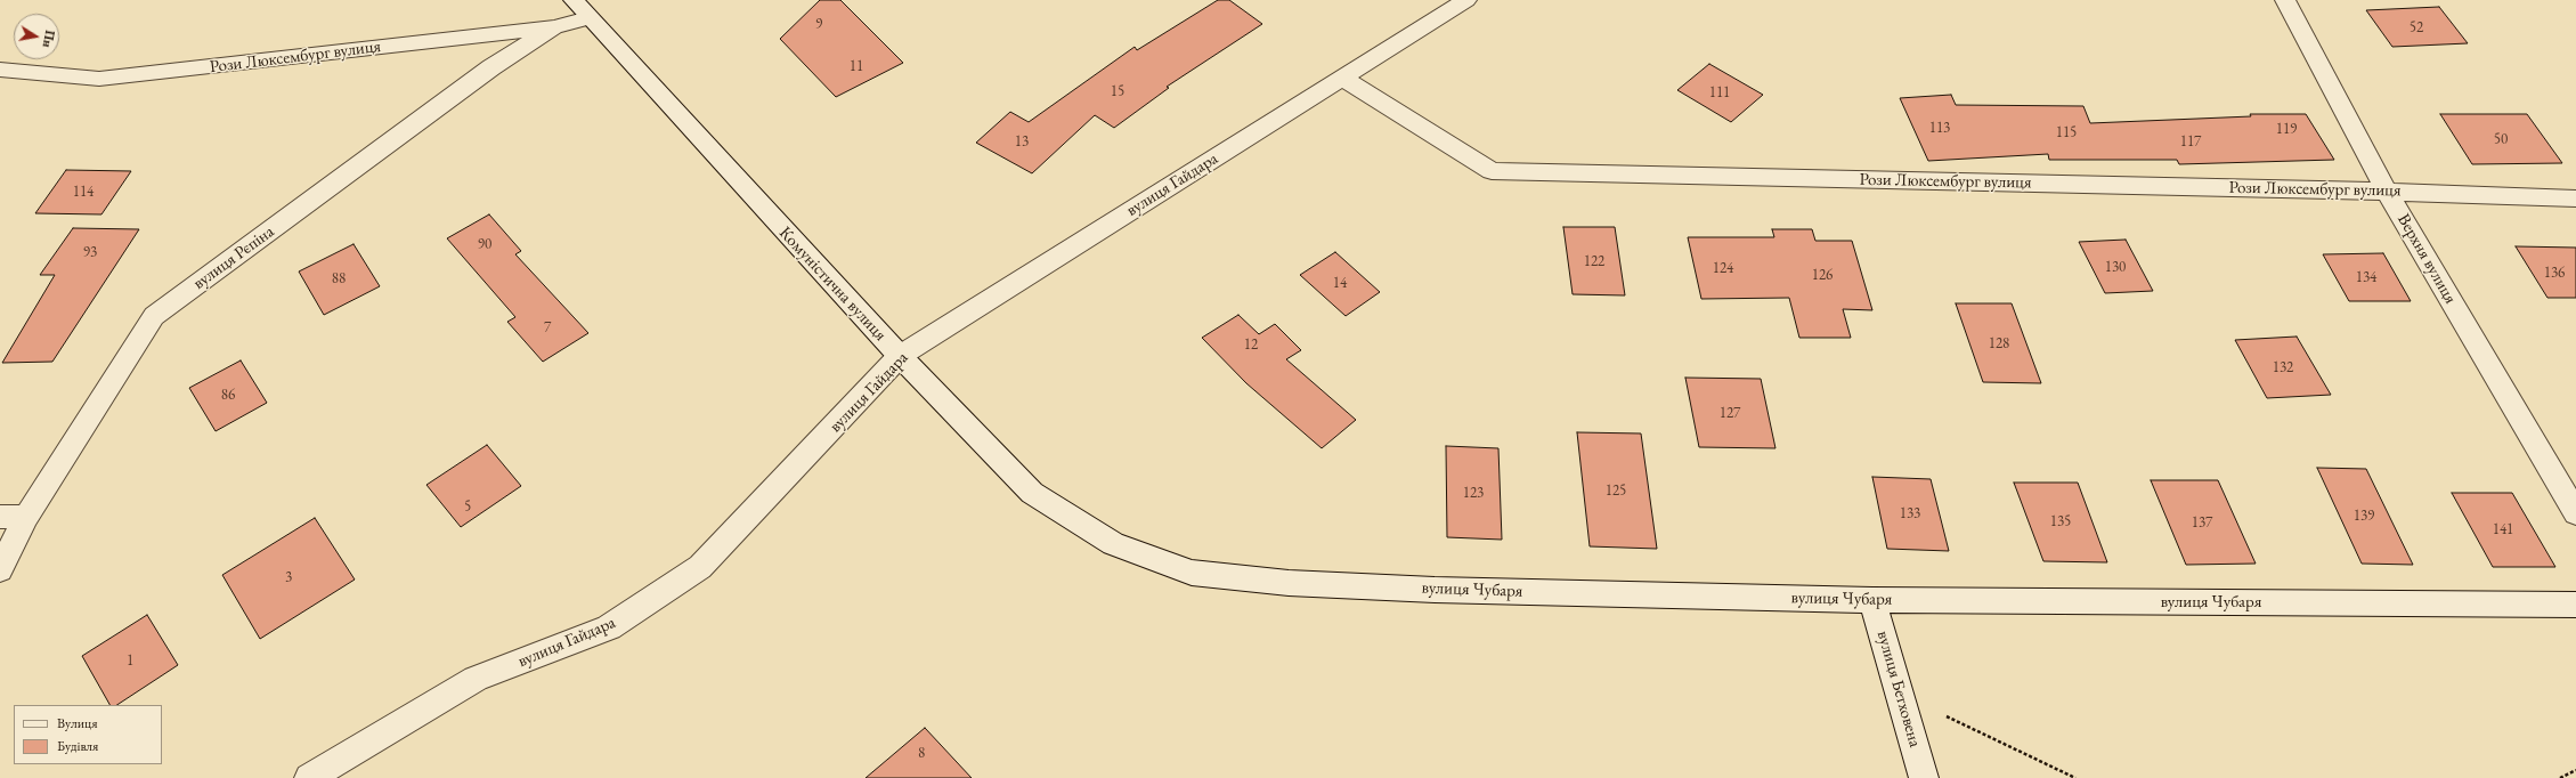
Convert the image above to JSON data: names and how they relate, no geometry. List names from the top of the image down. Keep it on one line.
{"streets":{"street":["Рози Люксембург вулиця","вулиця Гайдара","вулиця Рєпіна","Верхня вулиця","Комуністична вулиця","вулиця Чубаря","вулиця Бетховена"]},"crossings":[["Рози Люксембург вулиця","вулиця Гайдара"],["Рози Люксембург вулиця","вулиця Рєпіна"],["Рози Люксембург вулиця","Верхня вулиця"],["Рози Люксембург вулиця","Комуністична вулиця"],["вулиця Гайдара","Комуністична вулиця"],["Комуністична вулиця","вулиця Чубаря"],["вулиця Чубаря","вулиця Бетховена"]],"house_numbers":["9","52","11","15","111","113","119","115","50","13","117","114","90","93","122","130","124","136","126","134","88","14","7","128","12","132","86","127","125","123","5","133","139","135","137","141","3","1","8"],"legend":["Вулиця","Будівля"],"north":"right"}
